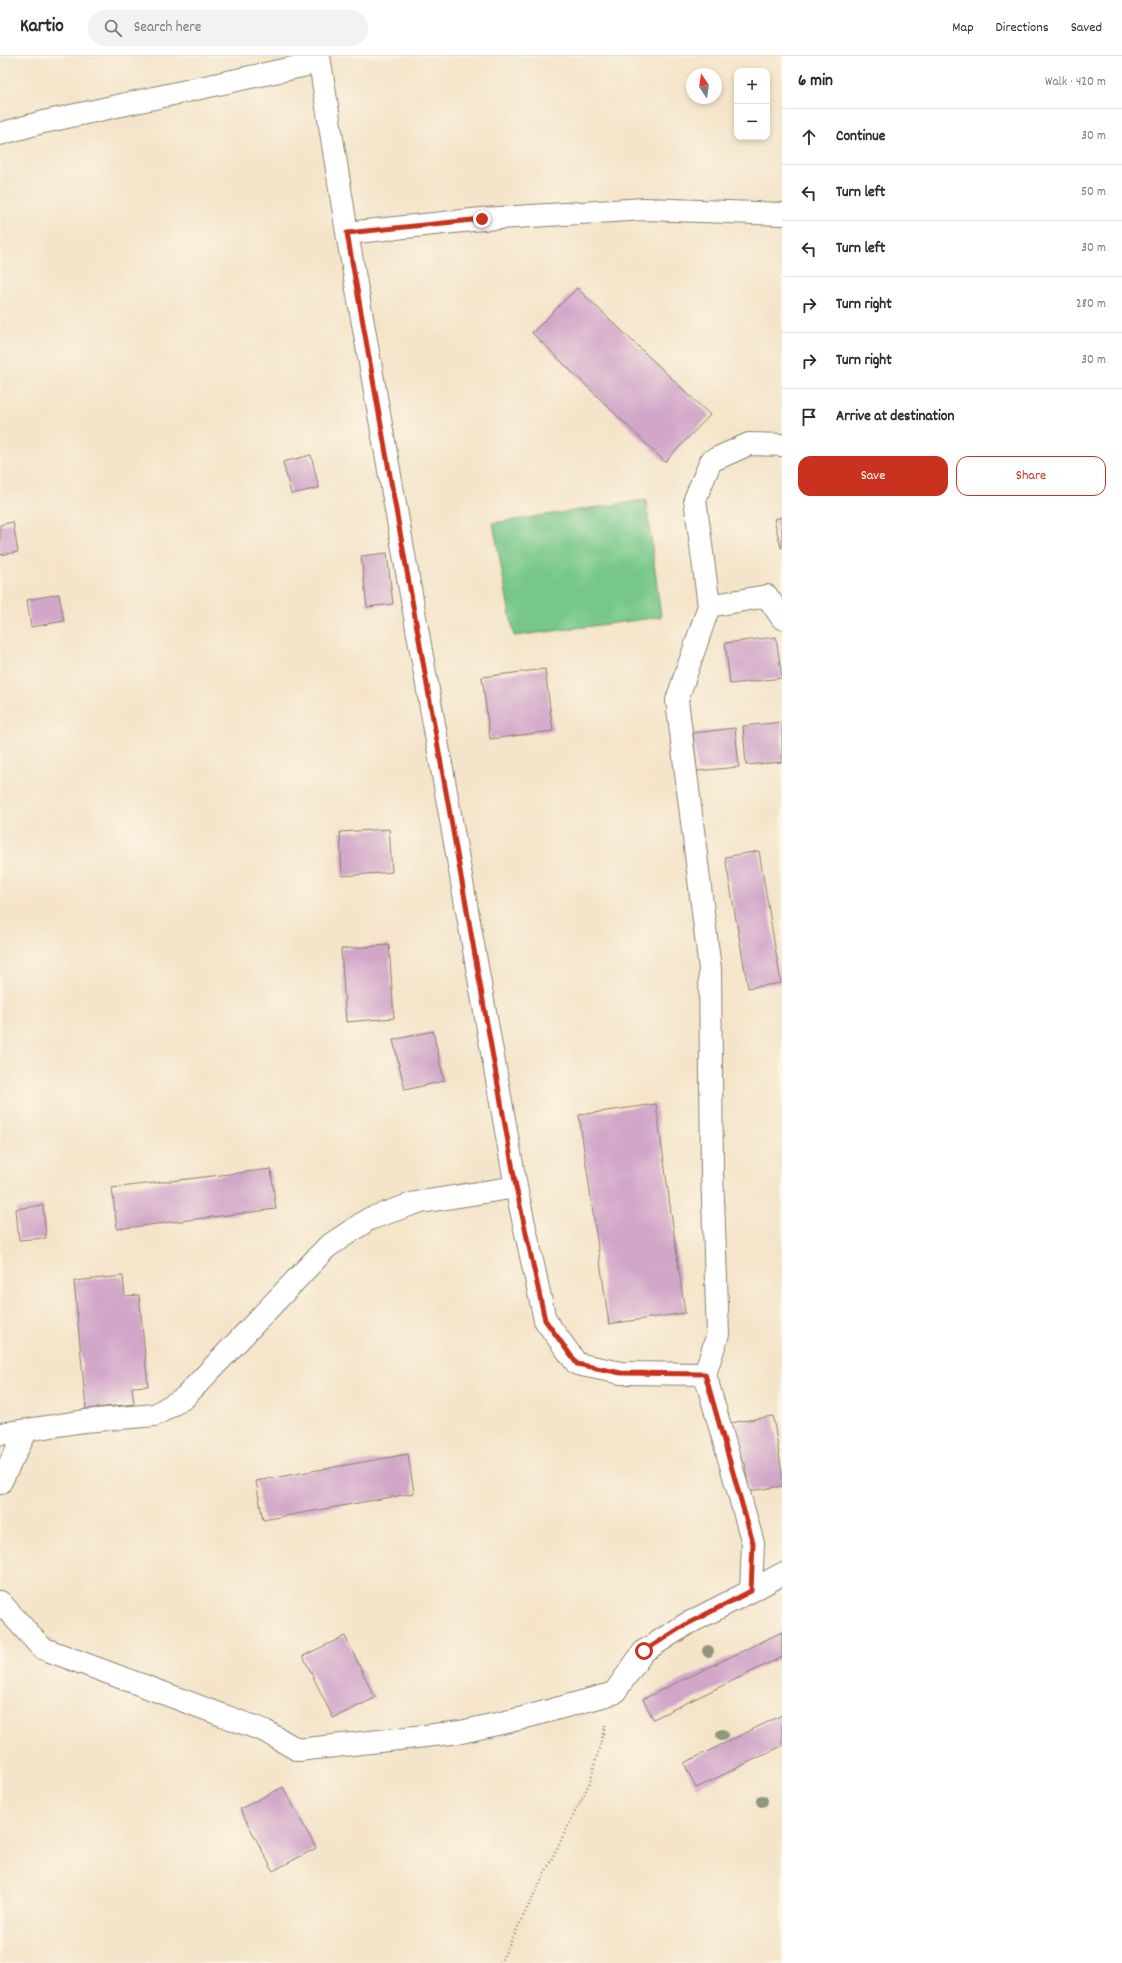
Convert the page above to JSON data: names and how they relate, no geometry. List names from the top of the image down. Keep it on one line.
{"north":"top","page":{"header":"Kartio","search":"Search here","nav":["Map","Directions","Saved"],"heading":["6 min","Walk · 420 m"],"map_buttons":["+","−"],"list":[["Continue","30 m"],["Turn left","50 m"],["Turn left","30 m"],["Turn right","280 m"],["Turn right","30 m"],"Arrive at destination"],"buttons":["Save","Share"]}}
